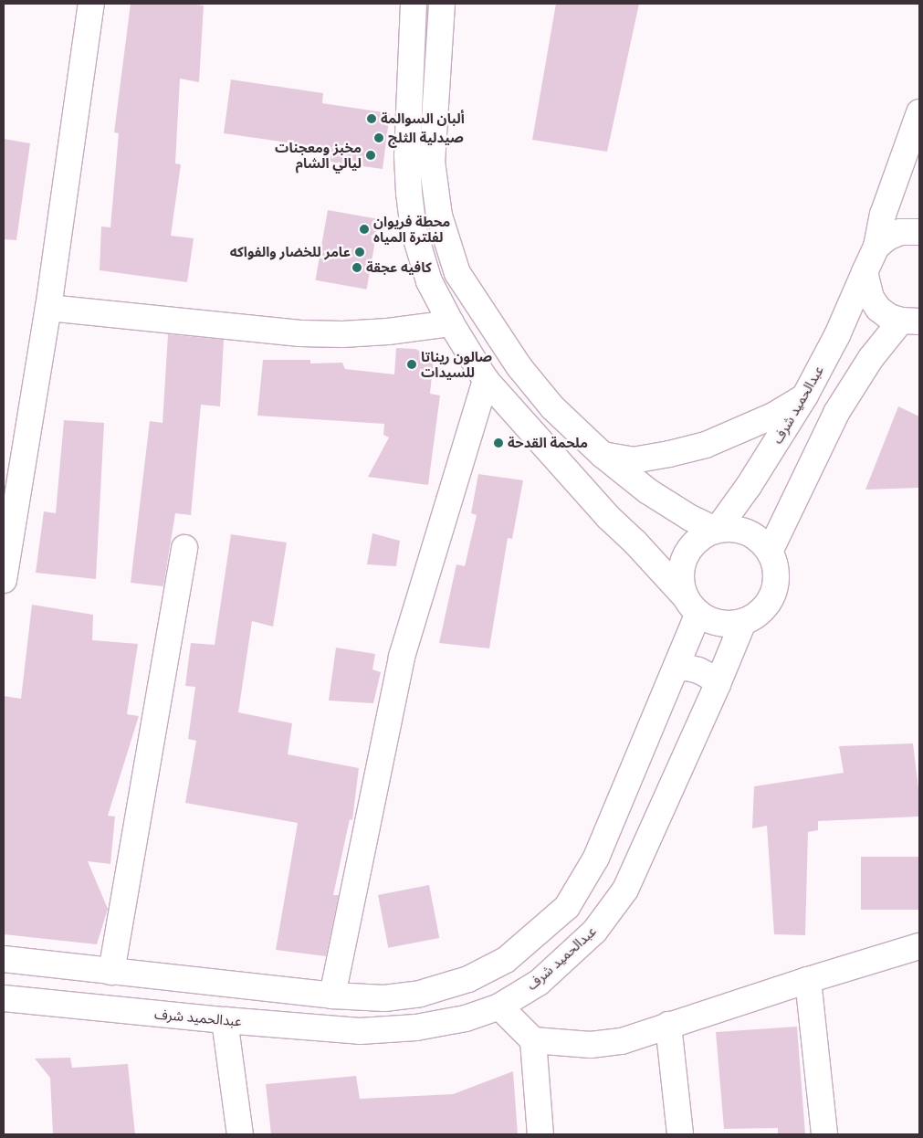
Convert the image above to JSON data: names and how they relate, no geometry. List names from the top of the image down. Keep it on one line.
{"streets":{"street":["عبدالحميد شرف"]},"places":["ألبان السوالمة","صيدلية الثلج","مخبز ومعجنات ليالي الشام","محطة فريوان لفلترة المياه","عامر للخضار والفواكه","كافيه عجقة","صالون ريناتا للسيدات","ملحمة القدحة"]}
